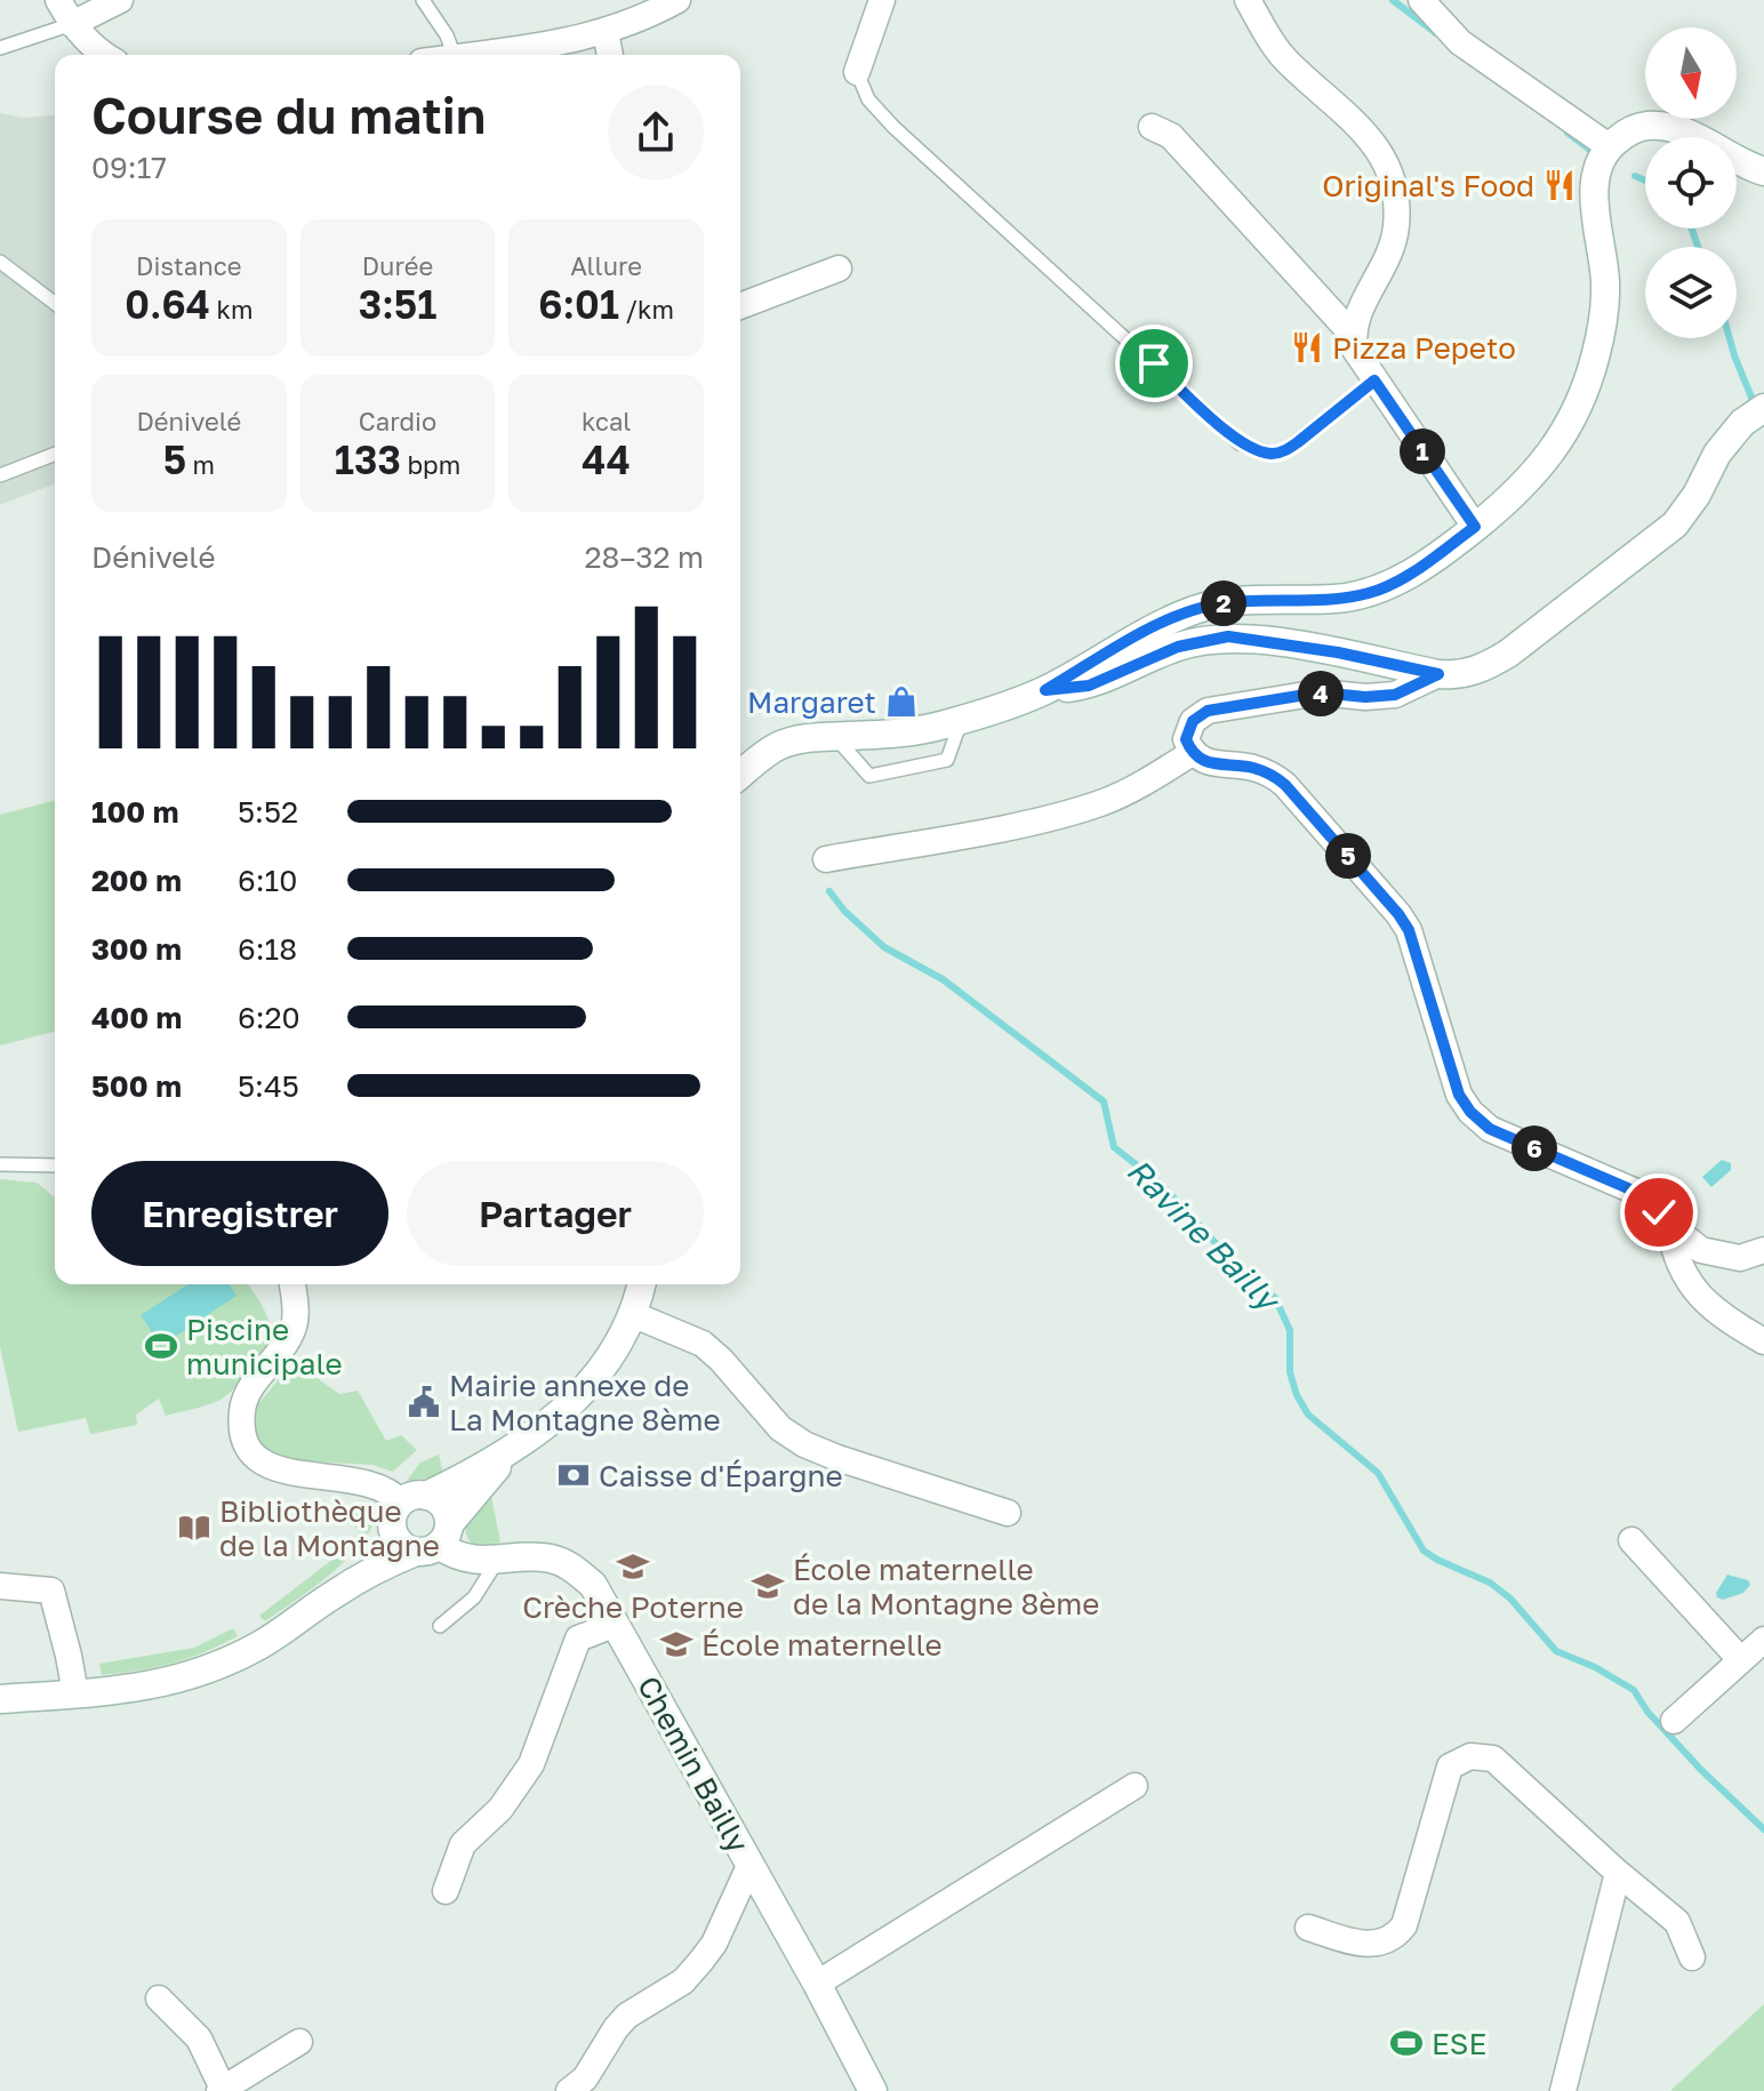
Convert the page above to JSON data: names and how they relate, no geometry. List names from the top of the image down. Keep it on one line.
{"streets":{"main road":["Chemin Bailly"]},"water":["Ravine Bailly"],"places":{"restaurant":["Original's Food","Pizza Pepeto"],"shop":["Margaret"],"sports":["Piscine municipale","ESE"],"public building":["Mairie annexe de La Montagne 8ème"],"bank":["Caisse d'Épargne"],"library":["Bibliothèque de la Montagne"],"school or university":["Crèche Poterne","École maternelle de la Montagne 8ème","École maternelle"]},"north":"bottom","page":{"heading":["Course du matin","09:17"],"stats":[["Distance","0.64 km"],["Durée","3:51"],["Allure","6:01 /km"],["Dénivelé","5 m"],["Cardio","133 bpm"],["kcal","44"]],"pins":["1","2","4","5","6"],"chart":["Dénivelé","28–32 m"],"list":[{"name":"100 m","note":"5:52"},{"name":"200 m","note":"6:10"},{"name":"300 m","note":"6:18"},{"name":"400 m","note":"6:20"},{"name":"500 m","note":"5:45"}],"buttons":["Enregistrer","Partager"]}}
